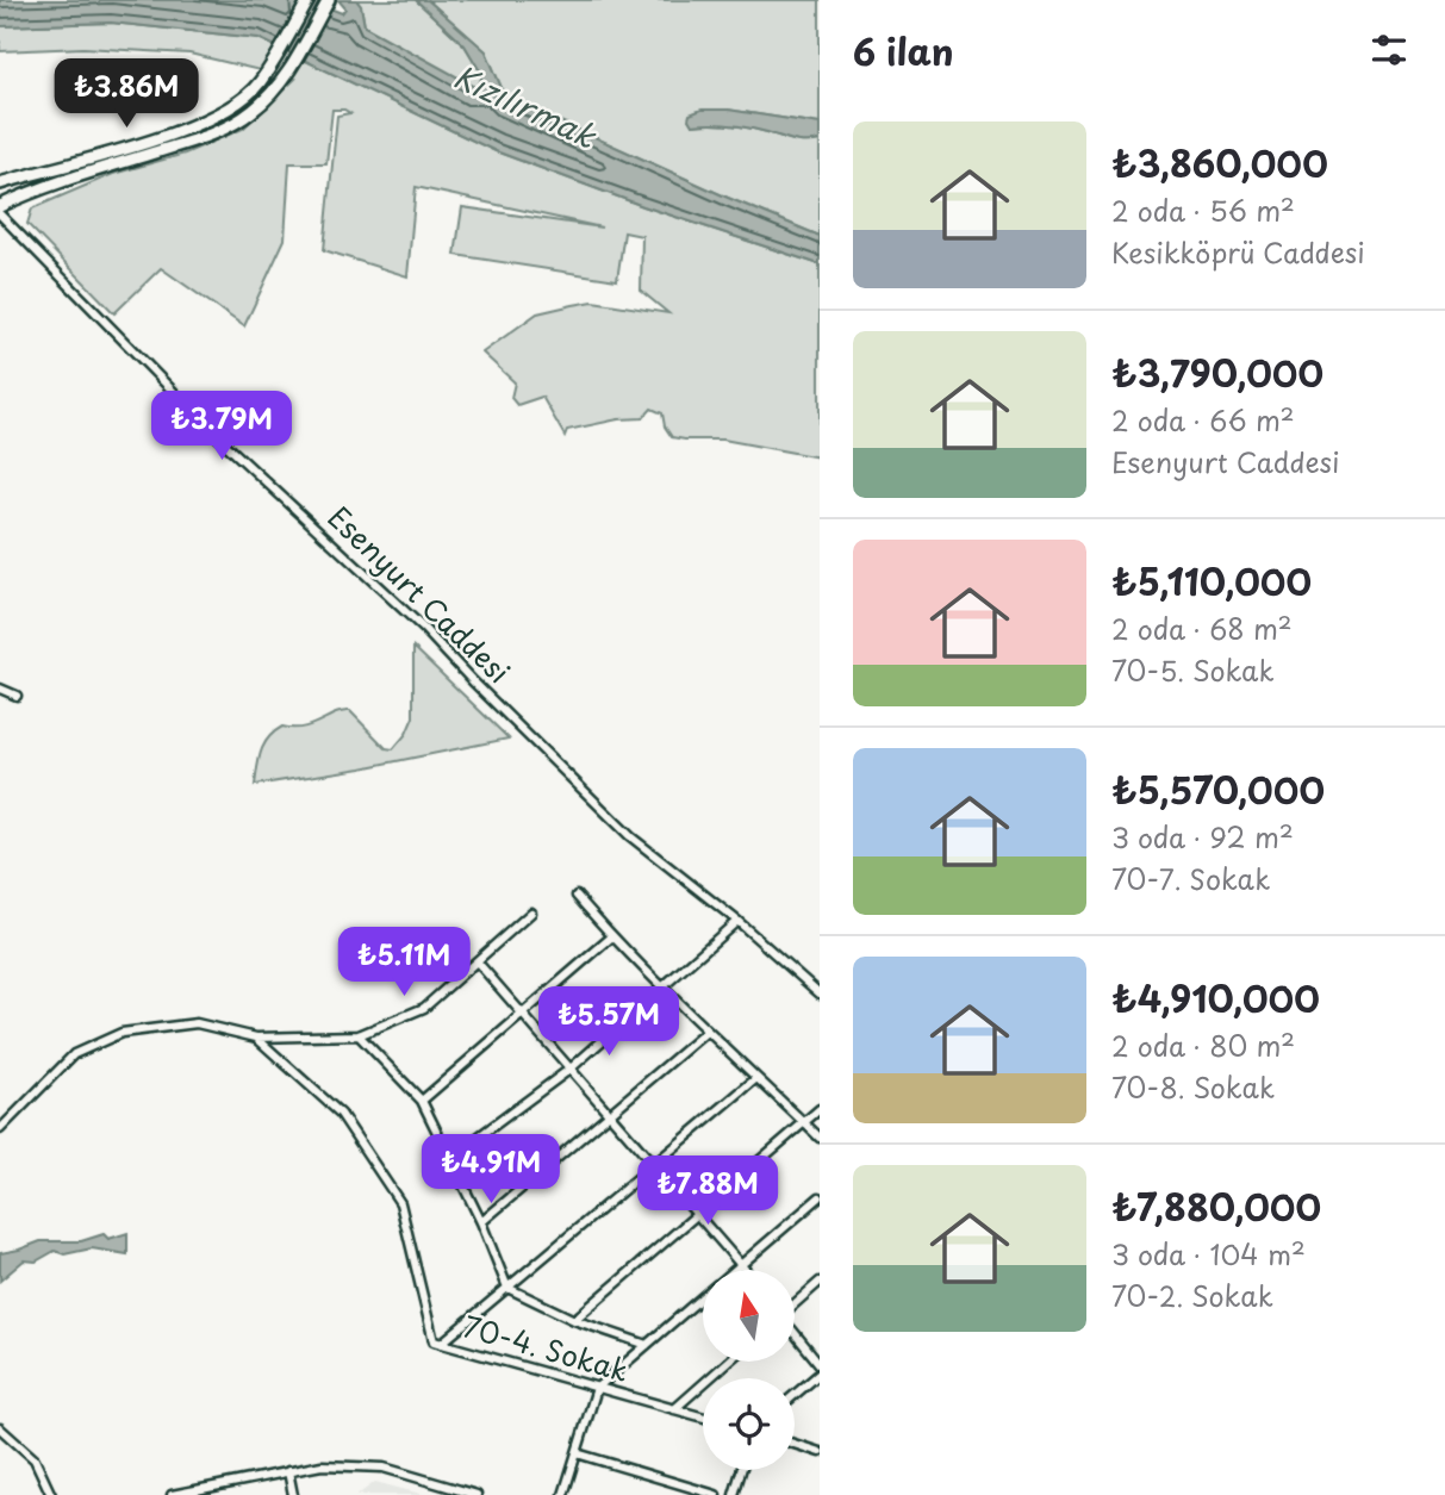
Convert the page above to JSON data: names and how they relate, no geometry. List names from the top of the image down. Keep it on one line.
{"streets":{"street":["Esenyurt Caddesi","70-4. Sokak"]},"water":["Kızılırmak"],"north":"top","page":{"heading":"6 ilan","price":["₺3.86M","₺3.79M","₺5.11M","₺5.57M","₺4.91M","₺7.88M"],"list":[{"name":"₺3,860,000","note":"2 oda · 56 m² · Kesikköprü Caddesi"},{"name":"₺3,790,000","note":"2 oda · 66 m² · Esenyurt Caddesi"},{"name":"₺5,110,000","note":"2 oda · 68 m² · 70-5. Sokak"},{"name":"₺5,570,000","note":"3 oda · 92 m² · 70-7. Sokak"},{"name":"₺4,910,000","note":"2 oda · 80 m² · 70-8. Sokak"},{"name":"₺7,880,000","note":"3 oda · 104 m² · 70-2. Sokak"}]}}
